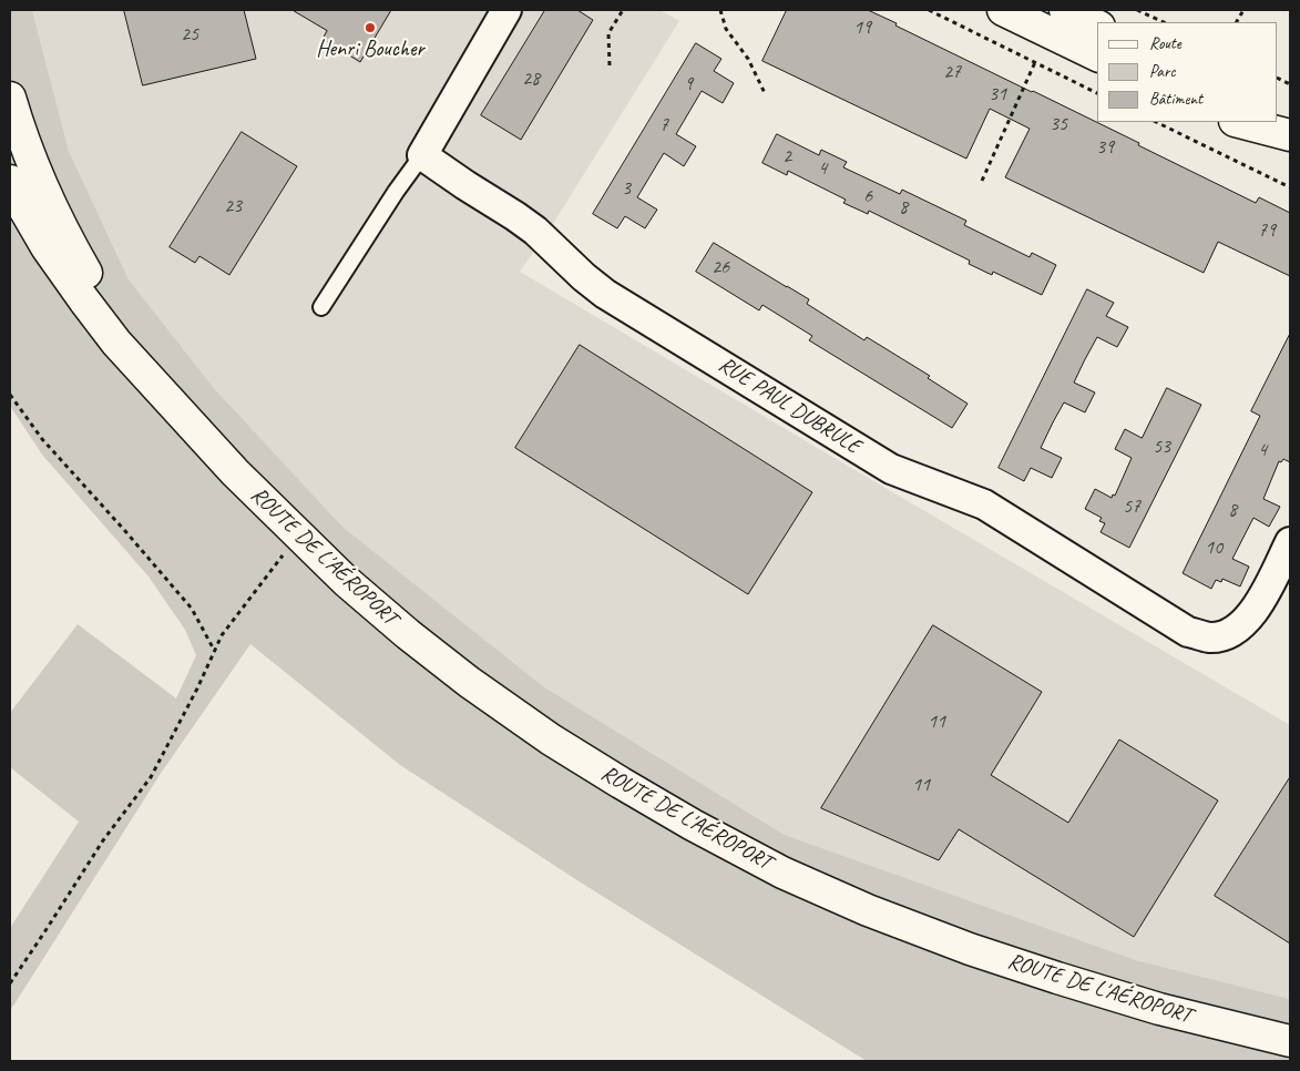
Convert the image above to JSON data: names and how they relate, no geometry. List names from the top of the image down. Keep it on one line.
{"streets":{"main road":["ROUTE DE L'AÉROPORT"],"street":["RUE PAUL DUBRULE"]},"places":["Henri Boucher"],"house_numbers":["19","25","27","28","9","31","35","7","39","2","4","3","6","23","8","79","26","53","4","57","8","10","11","11"],"legend":["Route","Parc","Bâtiment"]}
